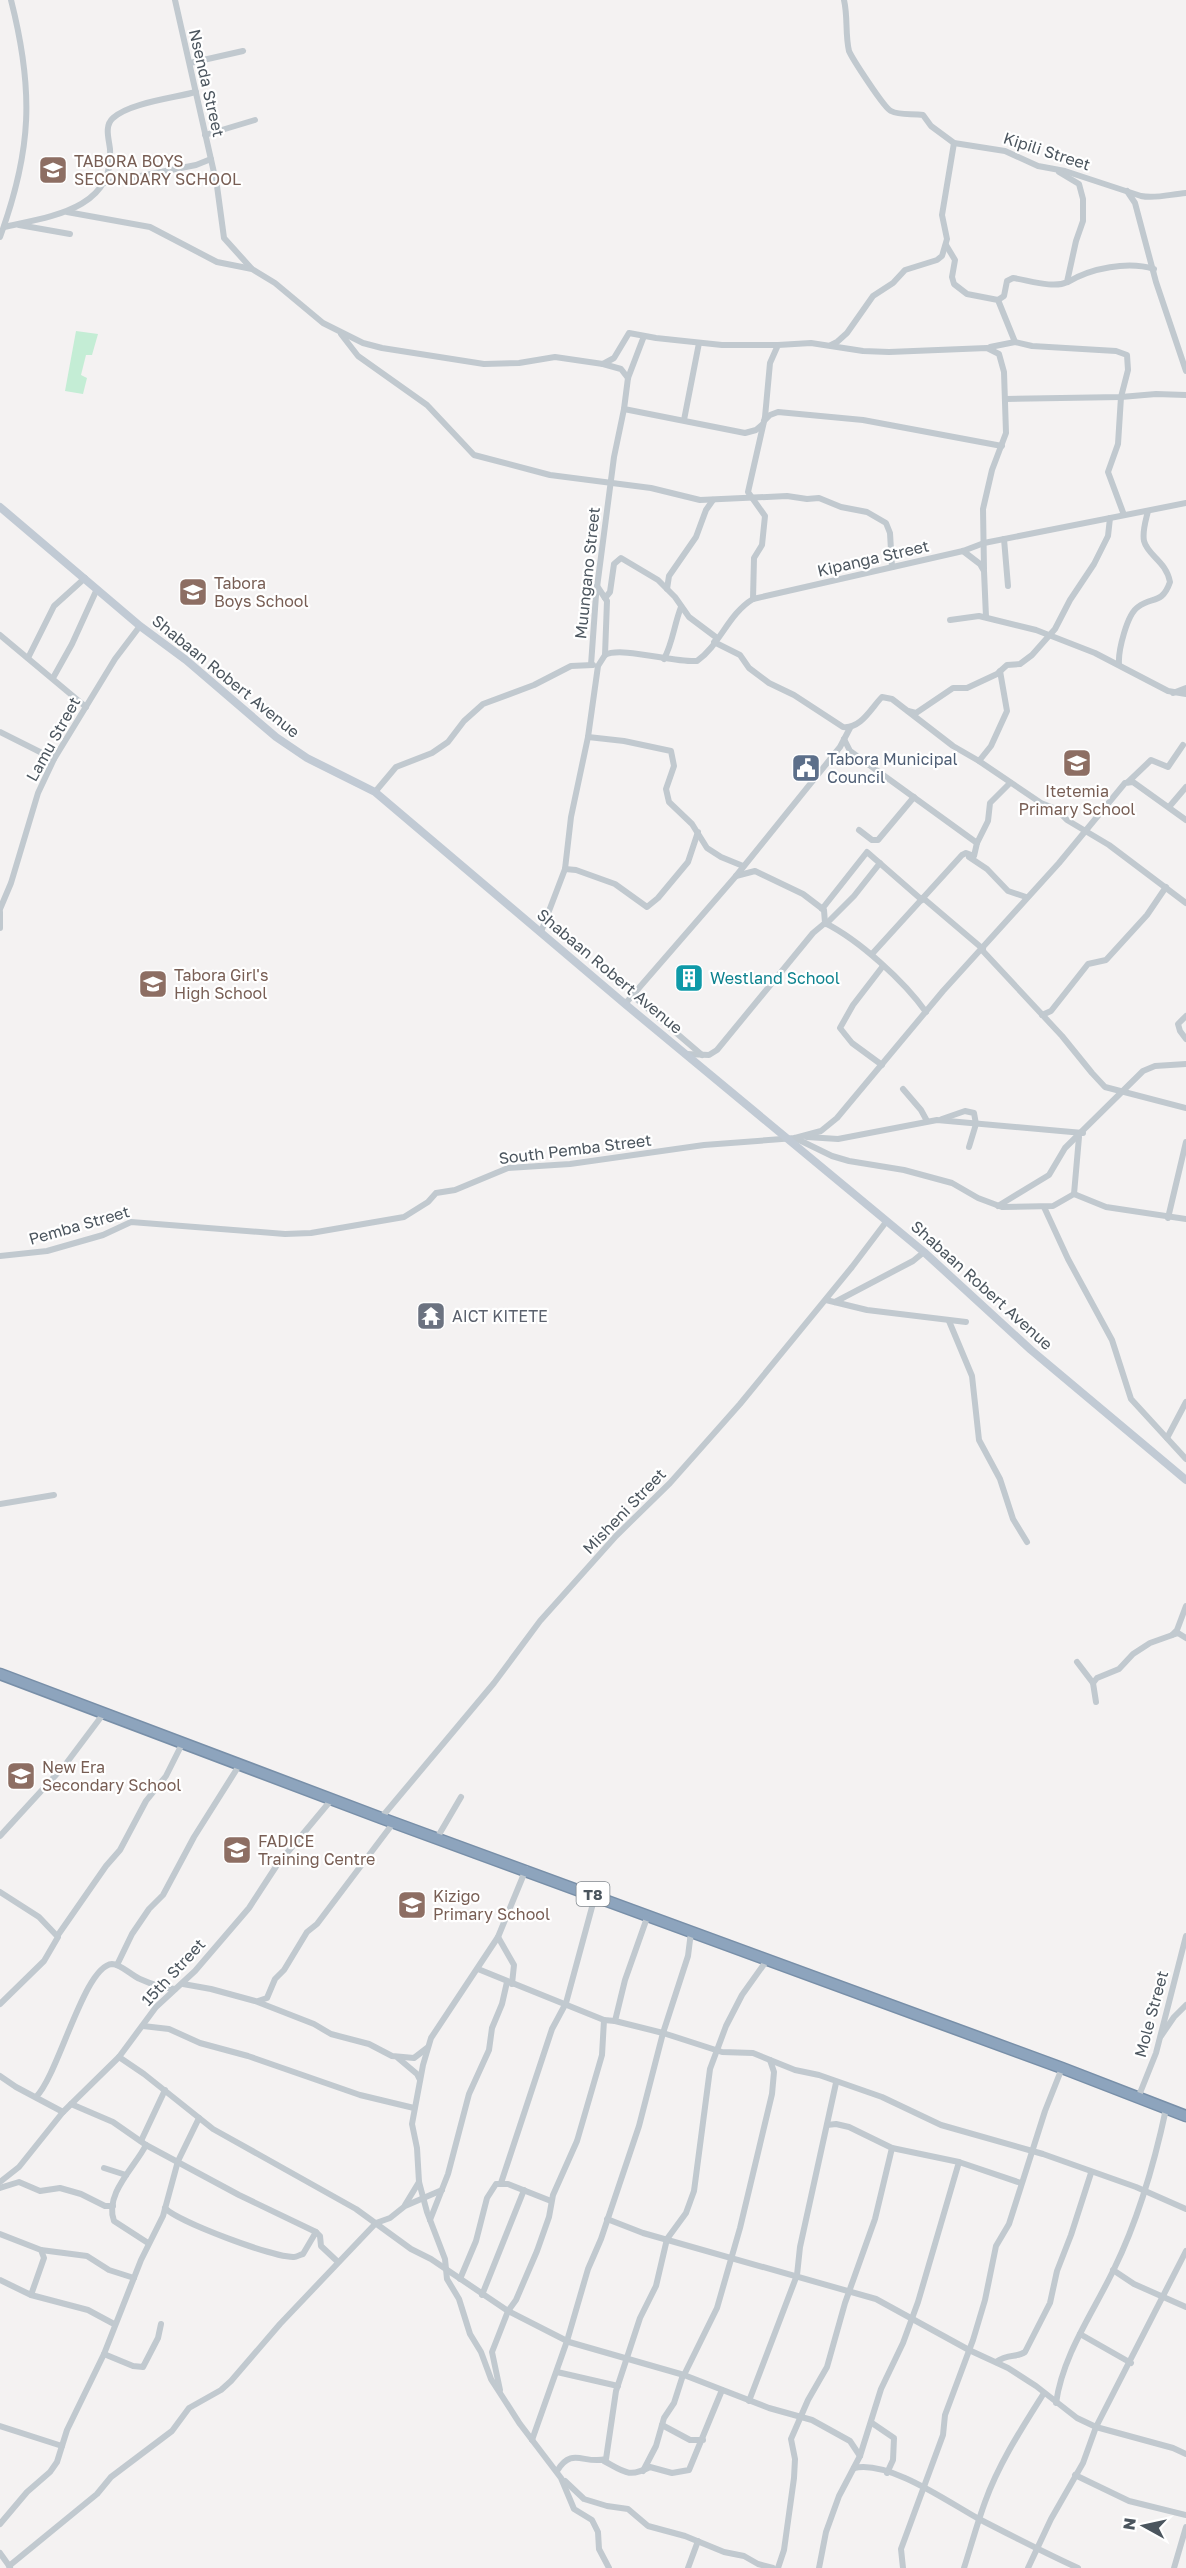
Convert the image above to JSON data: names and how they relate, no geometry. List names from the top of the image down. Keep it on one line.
{"streets":{"highway":["T8"],"street":["Nsenda Street","Kipili Street","Kipanga Street","Muungano Street","Shabaan Robert Avenue","Lamu Street","South Pemba Street","Pemba Street","Misheni Street","15th Street","Mole Street"]},"crossings":[["Nsenda Street","Muungano Street"],["Shabaan Robert Avenue","Lamu Street"],["Shabaan Robert Avenue","South Pemba Street"],["Shabaan Robert Avenue","Misheni Street"],["South Pemba Street","Pemba Street"],["Misheni Street","T8"],["T8","15th Street"],["T8","Mole Street"]],"places":{"school or university":["TABORA BOYS SECONDARY SCHOOL","Tabora Boys School","Itetemia Primary School","Tabora Girl's High School","New Era Secondary School","FADICE Training Centre","Kizigo Primary School"],"public building":["Tabora Municipal Council"],"building":["Westland School"],"temple":["AICT KITETE"]},"north":"left"}
